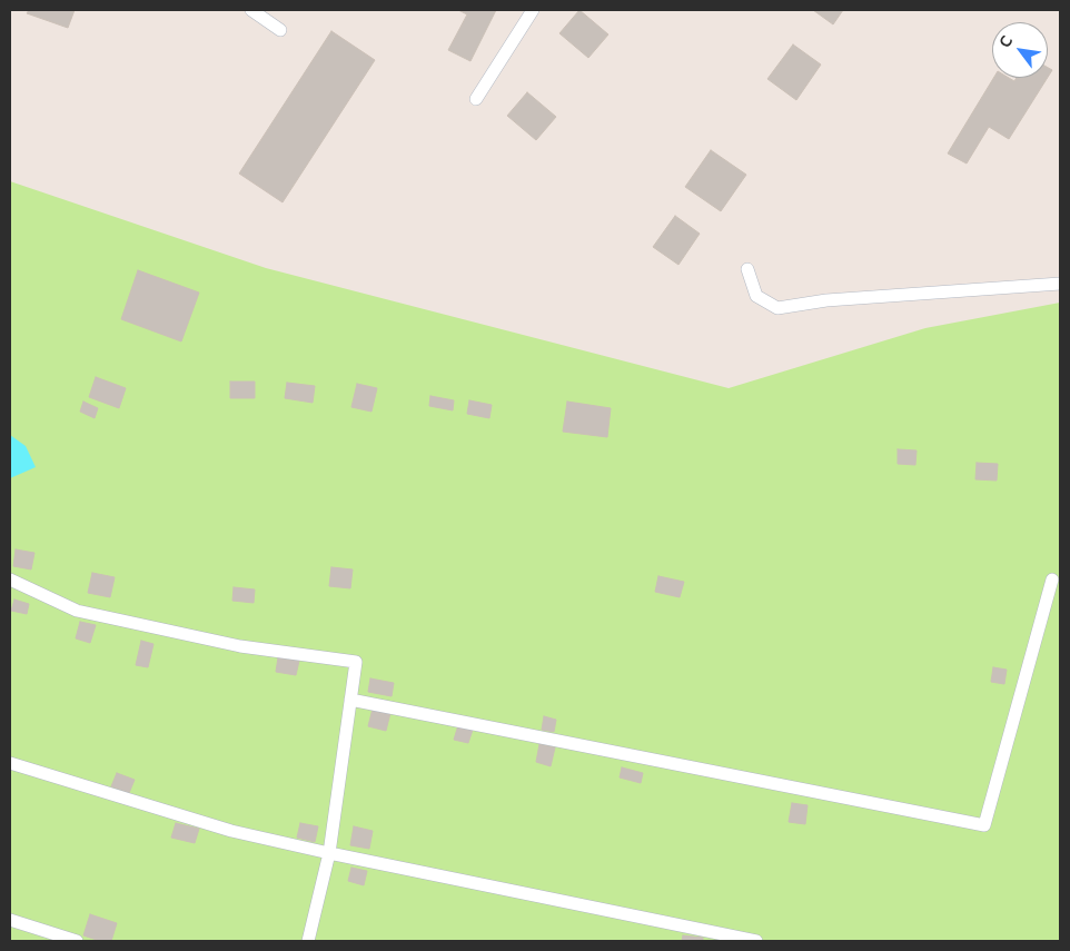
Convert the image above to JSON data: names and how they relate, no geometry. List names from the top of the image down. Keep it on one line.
{"north":"top left"}
